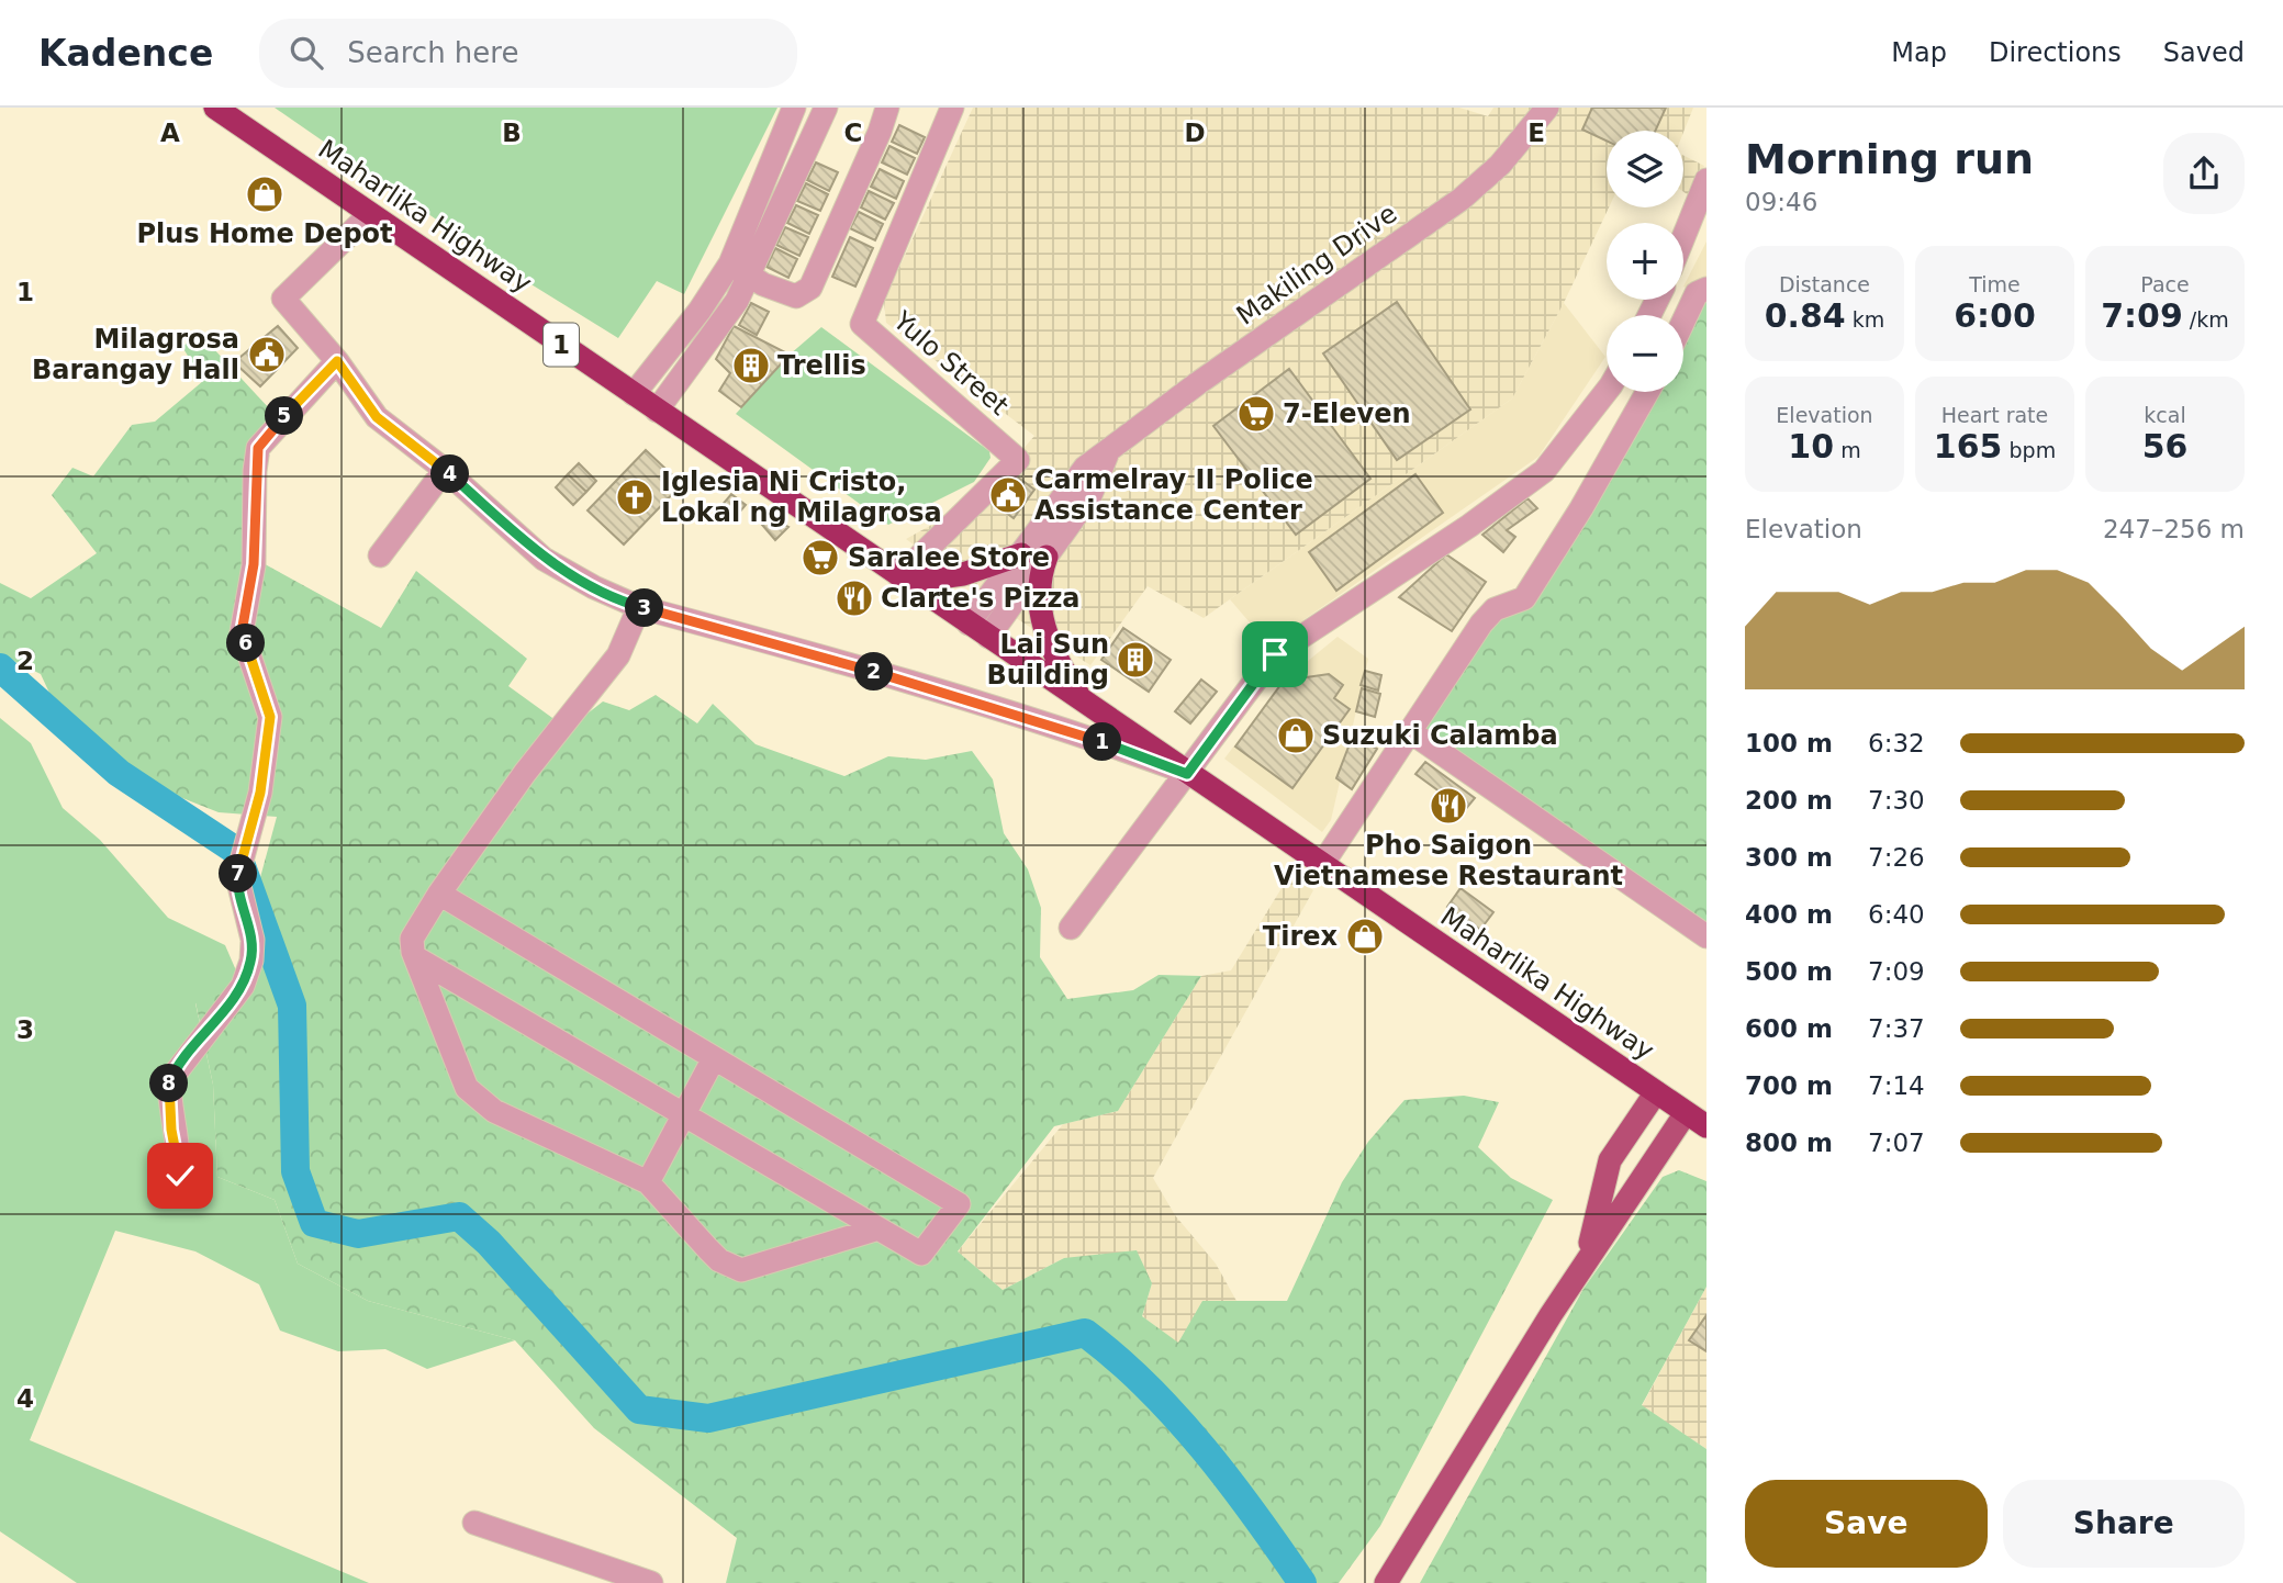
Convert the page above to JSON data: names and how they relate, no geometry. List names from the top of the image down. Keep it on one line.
{"streets":{"highway":["Maharlika Highway","1"],"street":["Makiling Drive","Yulo Street"]},"crossings":[["Maharlika Highway","Makiling Drive"],["Maharlika Highway","Yulo Street"]],"places":{"shop":["Plus Home Depot","Suzuki Calamba","Tirex"],"public building":["Milagrosa Barangay Hall","Carmelray II Police Assistance Center"],"building":["Trellis","Lai Sun Building"],"supermarket":["7-Eleven","Saralee Store"],"church":["Iglesia Ni Cristo, Lokal ng Milagrosa"],"restaurant":["Clarte's Pizza","Pho Saigon Vietnamese Restaurant"]},"page":{"header":"Kadence","search":"Search here","nav":["Map","Directions","Saved"],"heading":["Morning run","09:46"],"map_buttons":["+","−"],"stats":[["Distance","0.84 km"],["Time","6:00"],["Pace","7:09 /km"],["Elevation","10 m"],["Heart rate","165 bpm"],["kcal","56"]],"pins":["5","4","3","6","2","1","7","8"],"chart":["Elevation","247–256 m"],"list":[{"name":"100 m","note":"6:32"},{"name":"200 m","note":"7:30"},{"name":"300 m","note":"7:26"},{"name":"400 m","note":"6:40"},{"name":"500 m","note":"7:09"},{"name":"600 m","note":"7:37"},{"name":"700 m","note":"7:14"},{"name":"800 m","note":"7:07"}],"buttons":["Save","Share"]},"grid":{"columns":["A","B","C","D","E"],"rows":["1","2","3","4"]}}
